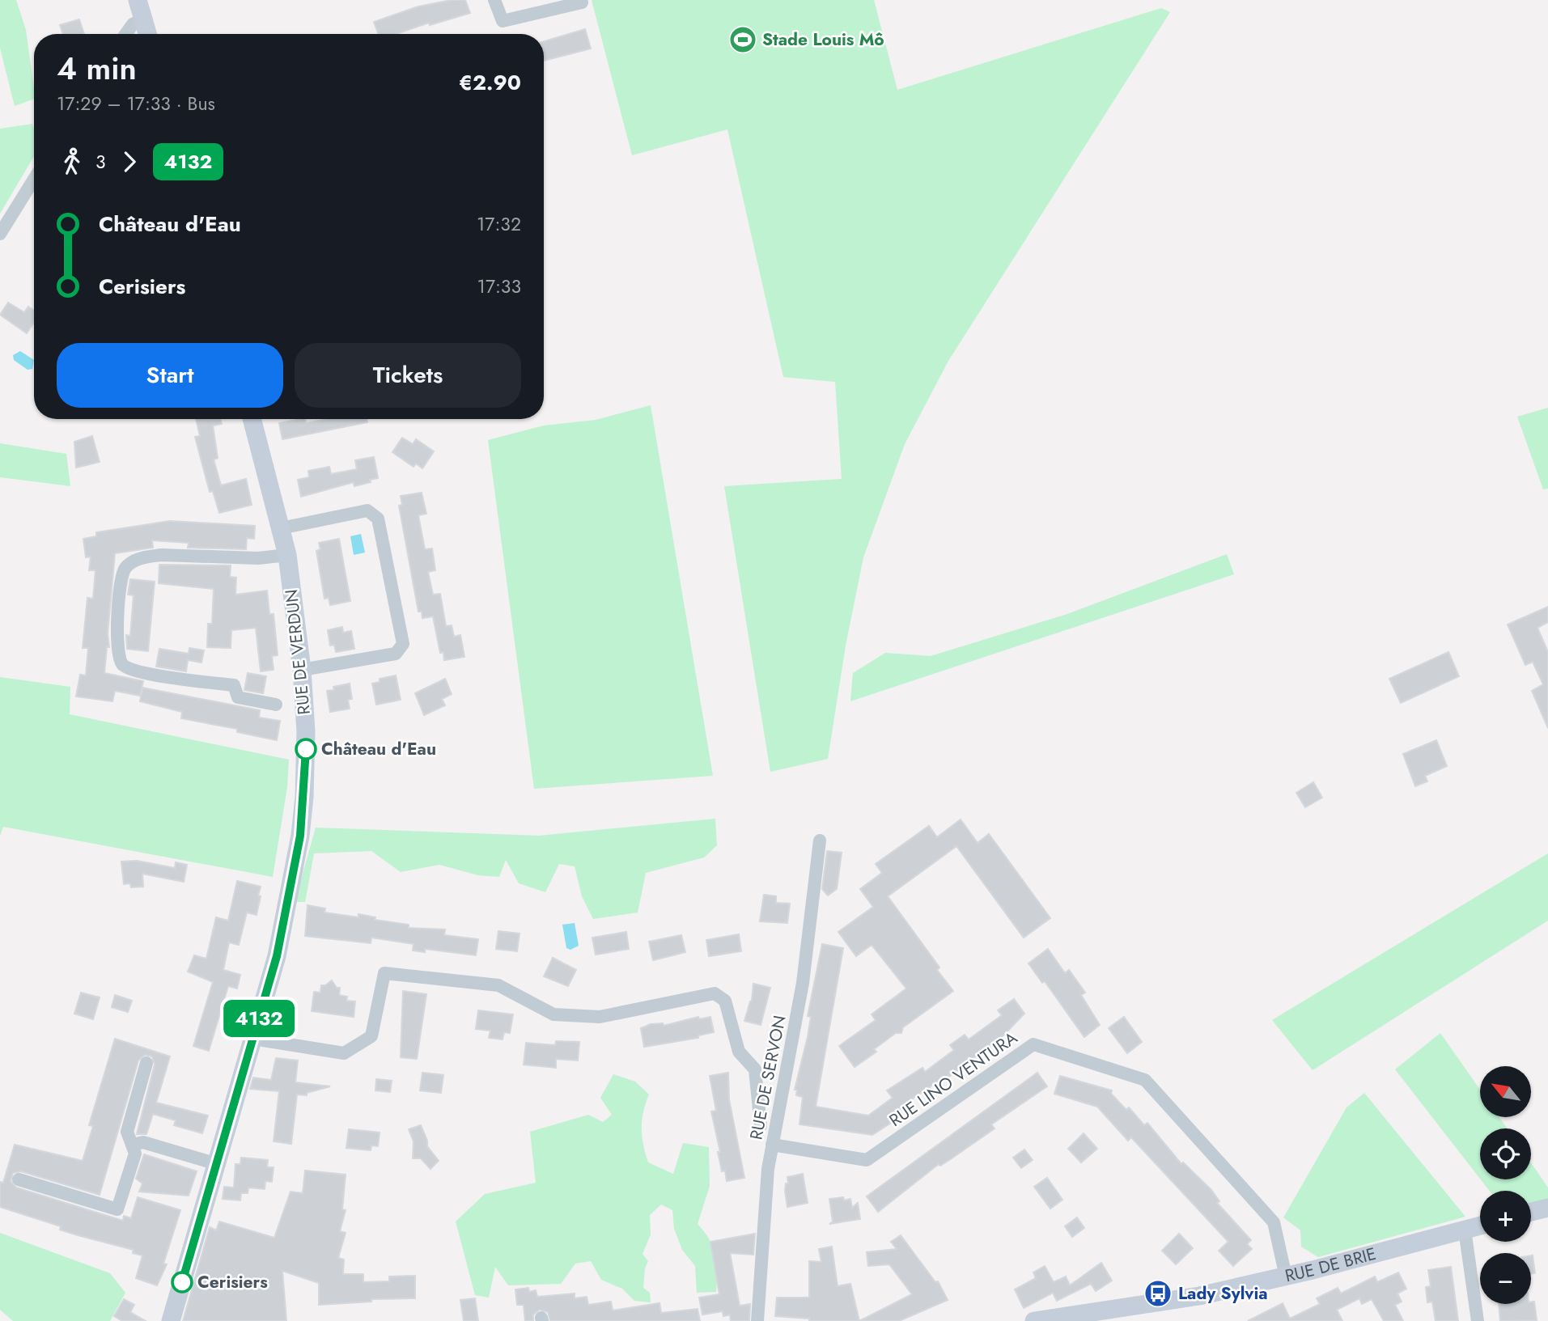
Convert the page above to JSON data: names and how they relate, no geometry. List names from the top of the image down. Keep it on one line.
{"streets":{"street":["RUE DE VERDUN","RUE DE SERVON","RUE LINO VENTURA","RUE DE BRIE"]},"crossings":[["RUE DE SERVON","RUE LINO VENTURA"],["RUE LINO VENTURA","RUE DE BRIE"]],"places":{"sports":["Stade Louis Mô"],"other":["Château d'Eau","Cerisiers"],"bus stop":["Lady Sylvia"]},"lines":["bus line 4132"],"north":"top left","page":{"on_map":"4132","heading":["4 min","17:29 – 17:33 · Bus","€2.90"],"legs":["3","4132"],"list":[{"name":"Château d'Eau","value":"17:32"},{"name":"Cerisiers","value":"17:33"}],"buttons":["Start","Tickets"],"map_buttons":["+","−"]}}
